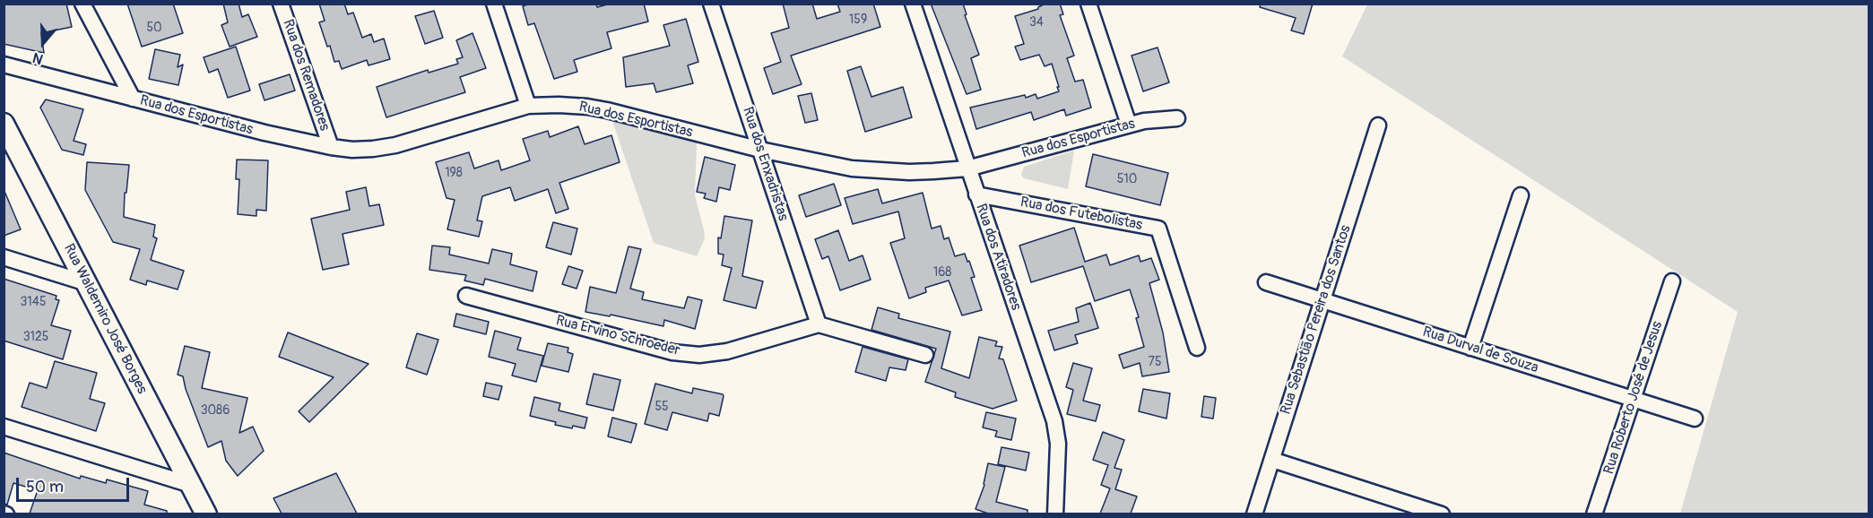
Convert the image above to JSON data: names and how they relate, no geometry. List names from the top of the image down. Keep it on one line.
{"streets":{"main road":["Rua Waldemiro José Borges"],"street":["Rua dos Remadores","Rua dos Esportistas","Rua dos Enxadristas","Rua dos Futebolistas","Rua dos Atiradores","Rua Sebastião Pereira dos Santos","Rua Ervino Schroeder","Rua Durval de Souza","Rua Roberto José de Jesus"]},"crossings":[["Rua dos Remadores","Rua dos Esportistas"],["Rua dos Esportistas","Rua dos Enxadristas"],["Rua dos Esportistas","Rua dos Atiradores"],["Rua dos Enxadristas","Rua Ervino Schroeder"],["Rua dos Futebolistas","Rua dos Atiradores"],["Rua Sebastião Pereira dos Santos","Rua Durval de Souza"],["Rua Durval de Souza","Rua Roberto José de Jesus"]],"house_numbers":["159","34","50","198","510","168","3145","3125","75","55","3086"],"scale_bar":"50 m","north":"bottom"}
